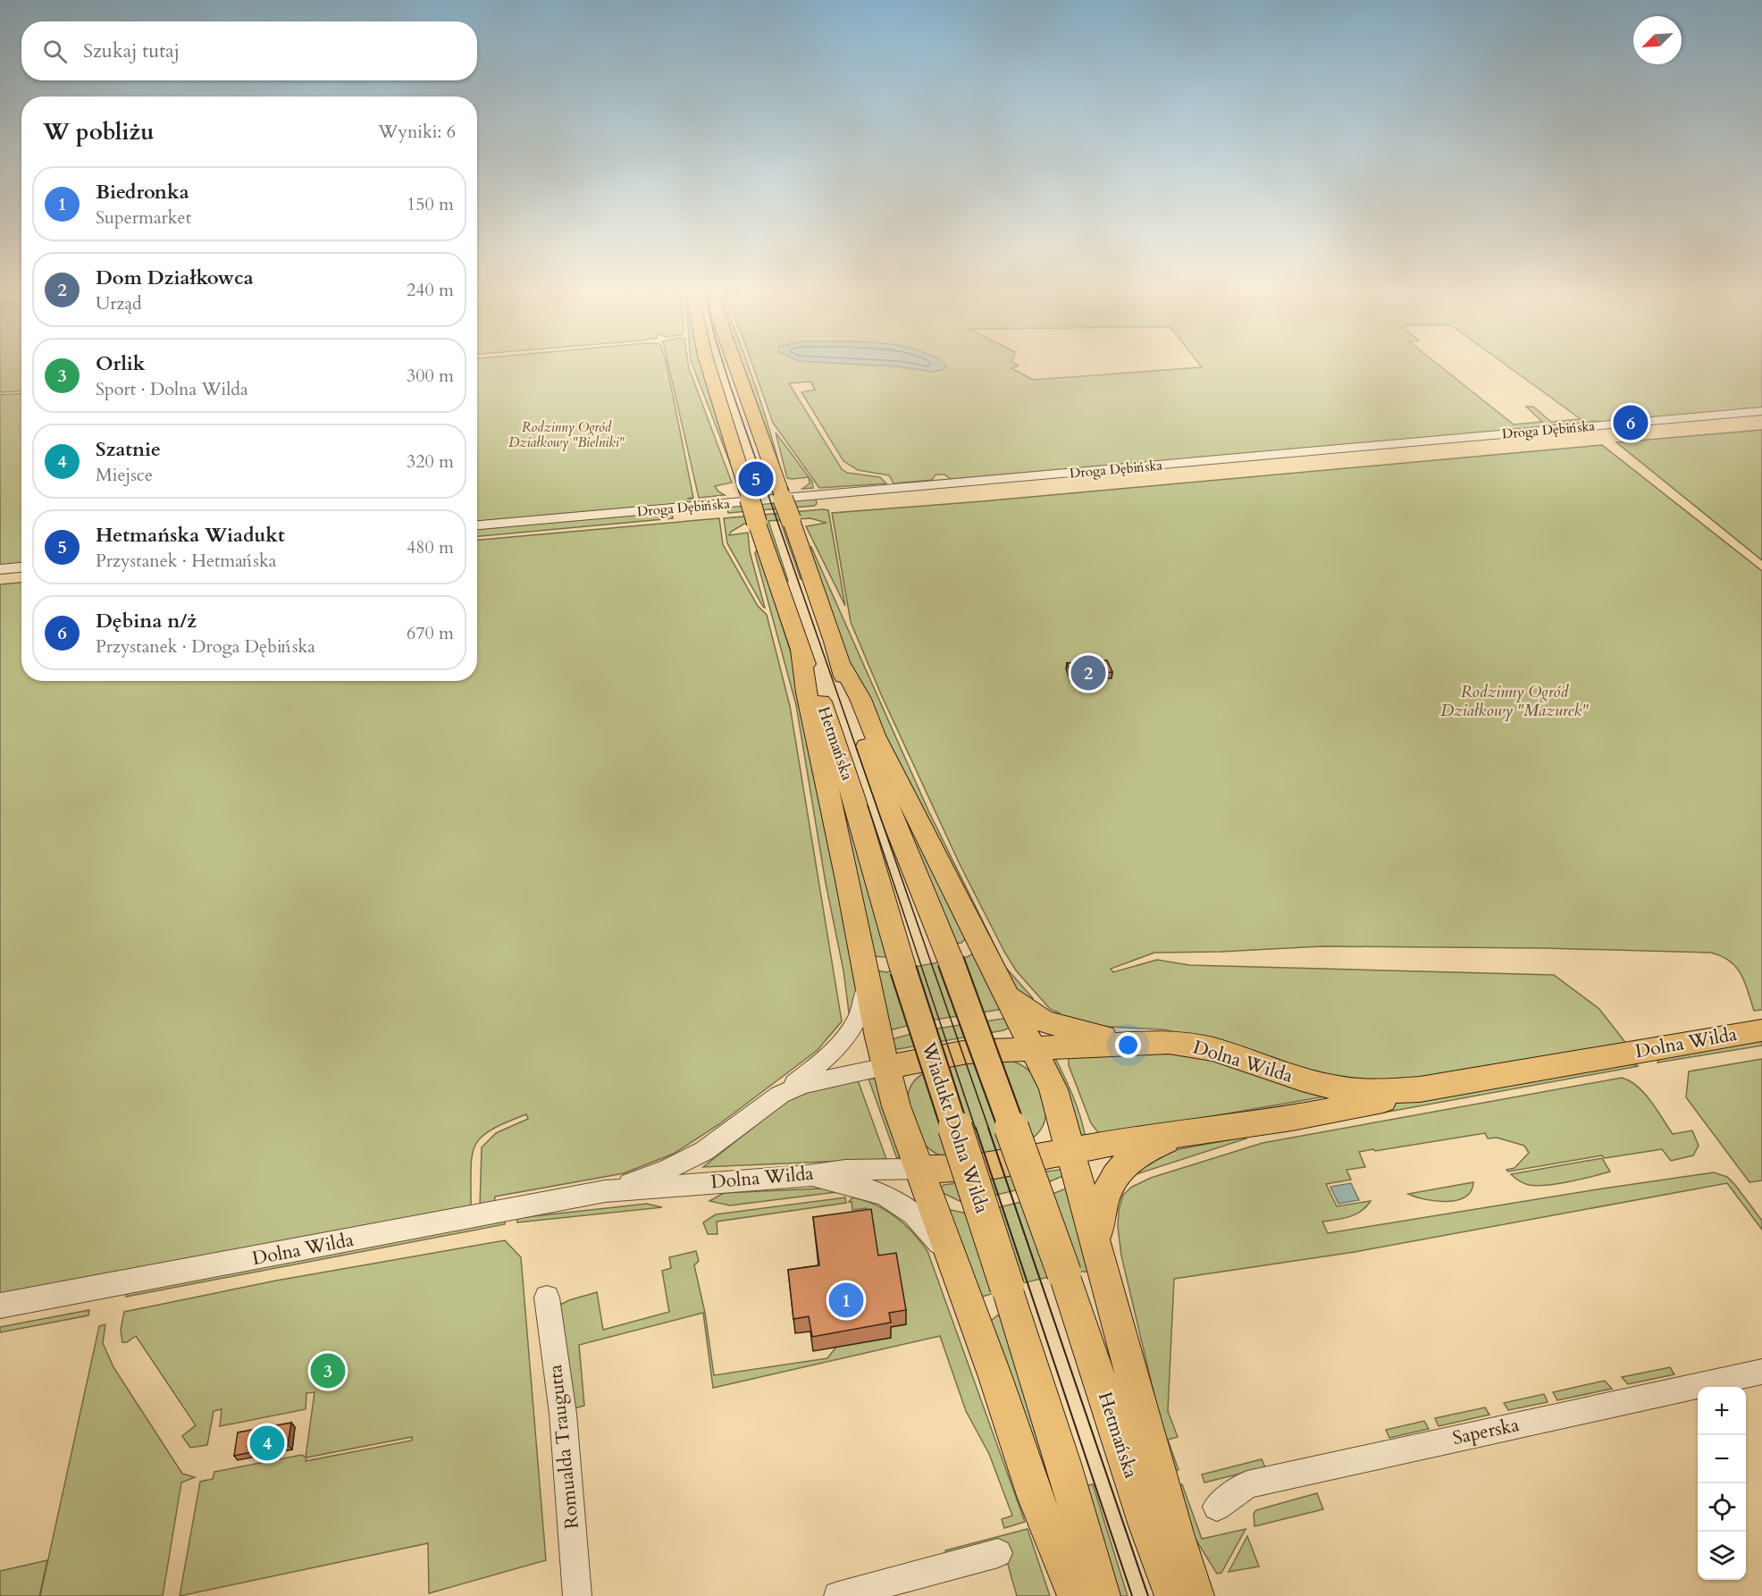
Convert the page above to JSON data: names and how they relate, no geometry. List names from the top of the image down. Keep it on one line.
{"streets":{"main road":["Hetmańska","Dolna Wilda","Wiadukt Dolna Wilda"],"street":["Droga Dębińska","Saperska","Romualda Traugutta"]},"crossings":[["Hetmańska","Wiadukt Dolna Wilda"]],"parks":["Rodzinny Ogród Działkowy \"Bielniki\"","Rodzinny Ogród Działkowy \"Mazurek\""],"north":"bottom left","page":{"search":"Szukaj tutaj","heading":["W pobliżu","Wyniki: 6"],"list":[{"mark":"1","name":"Biedronka","note":"Supermarket","value":"150 m"},{"mark":"2","name":"Dom Działkowca","note":"Urząd","value":"240 m"},{"mark":"3","name":"Orlik","note":"Sport · Dolna Wilda","value":"300 m"},{"mark":"4","name":"Szatnie","note":"Miejsce","value":"320 m"},{"mark":"5","name":"Hetmańska Wiadukt","note":"Przystanek · Hetmańska","value":"480 m"},{"mark":"6","name":"Dębina n/ż","note":"Przystanek · Droga Dębińska","value":"670 m"}],"pins":["6","5","2","1","3","4"],"map_buttons":["+","−"]}}
